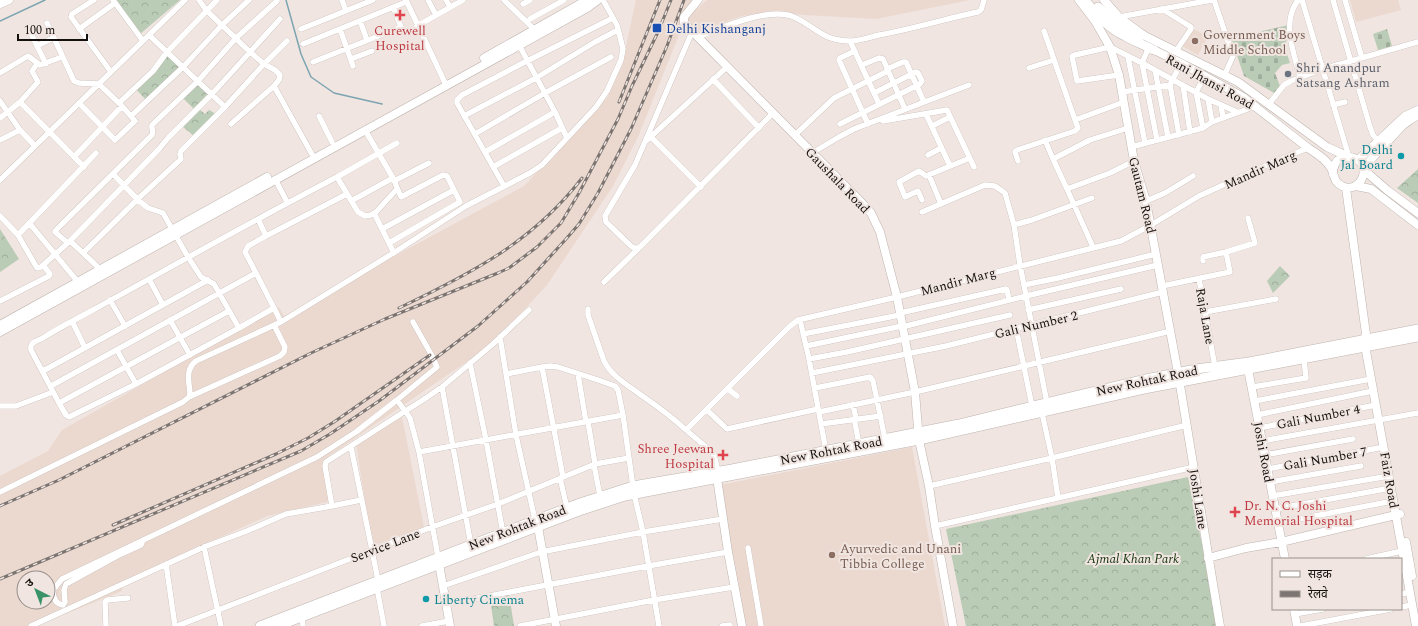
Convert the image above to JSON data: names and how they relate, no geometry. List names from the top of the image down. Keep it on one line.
{"streets":{"main road":["New Rohtak Road"],"street":["Rani Jhansi Road","Mandir Marg","Gaushala Road","Gautam Road","Raja Lane","Gali Number 2","Gali Number 4","Joshi Road","Gali Number 7","Faiz Road","Joshi Lane","Service Lane"]},"crossings":[["Rani Jhansi Road","Mandir Marg"],["Rani Jhansi Road","Gautam Road"],["Rani Jhansi Road","Faiz Road"],["Mandir Marg","Gaushala Road"],["Mandir Marg","Gautam Road"],["Gaushala Road","Gali Number 2"],["Gaushala Road","New Rohtak Road"],["Gautam Road","Gali Number 2"],["Gautam Road","New Rohtak Road"],["Gautam Road","Joshi Lane"],["Raja Lane","Gali Number 2"],["Raja Lane","New Rohtak Road"],["New Rohtak Road","Joshi Road"],["New Rohtak Road","Faiz Road"],["New Rohtak Road","Joshi Lane"],["Gali Number 4","Joshi Road"],["Gali Number 4","Faiz Road"],["Joshi Road","Gali Number 7"],["Gali Number 7","Faiz Road"]],"parks":["Ajmal Khan Park"],"places":{"health":["Curewell Hospital","Shree Jeewan Hospital","Dr. N. C. Joshi Memorial Hospital"],"transit":["Delhi Kishanganj"],"other":["Government Boys Middle School","Shri Anandpur Satsang Ashram","Delhi Jal Board","Ayurvedic and Unani Tibbia College","Liberty Cinema"]},"legend":["सड़क","रेलवे"],"scale_bar":"100 m","north":"top left"}
